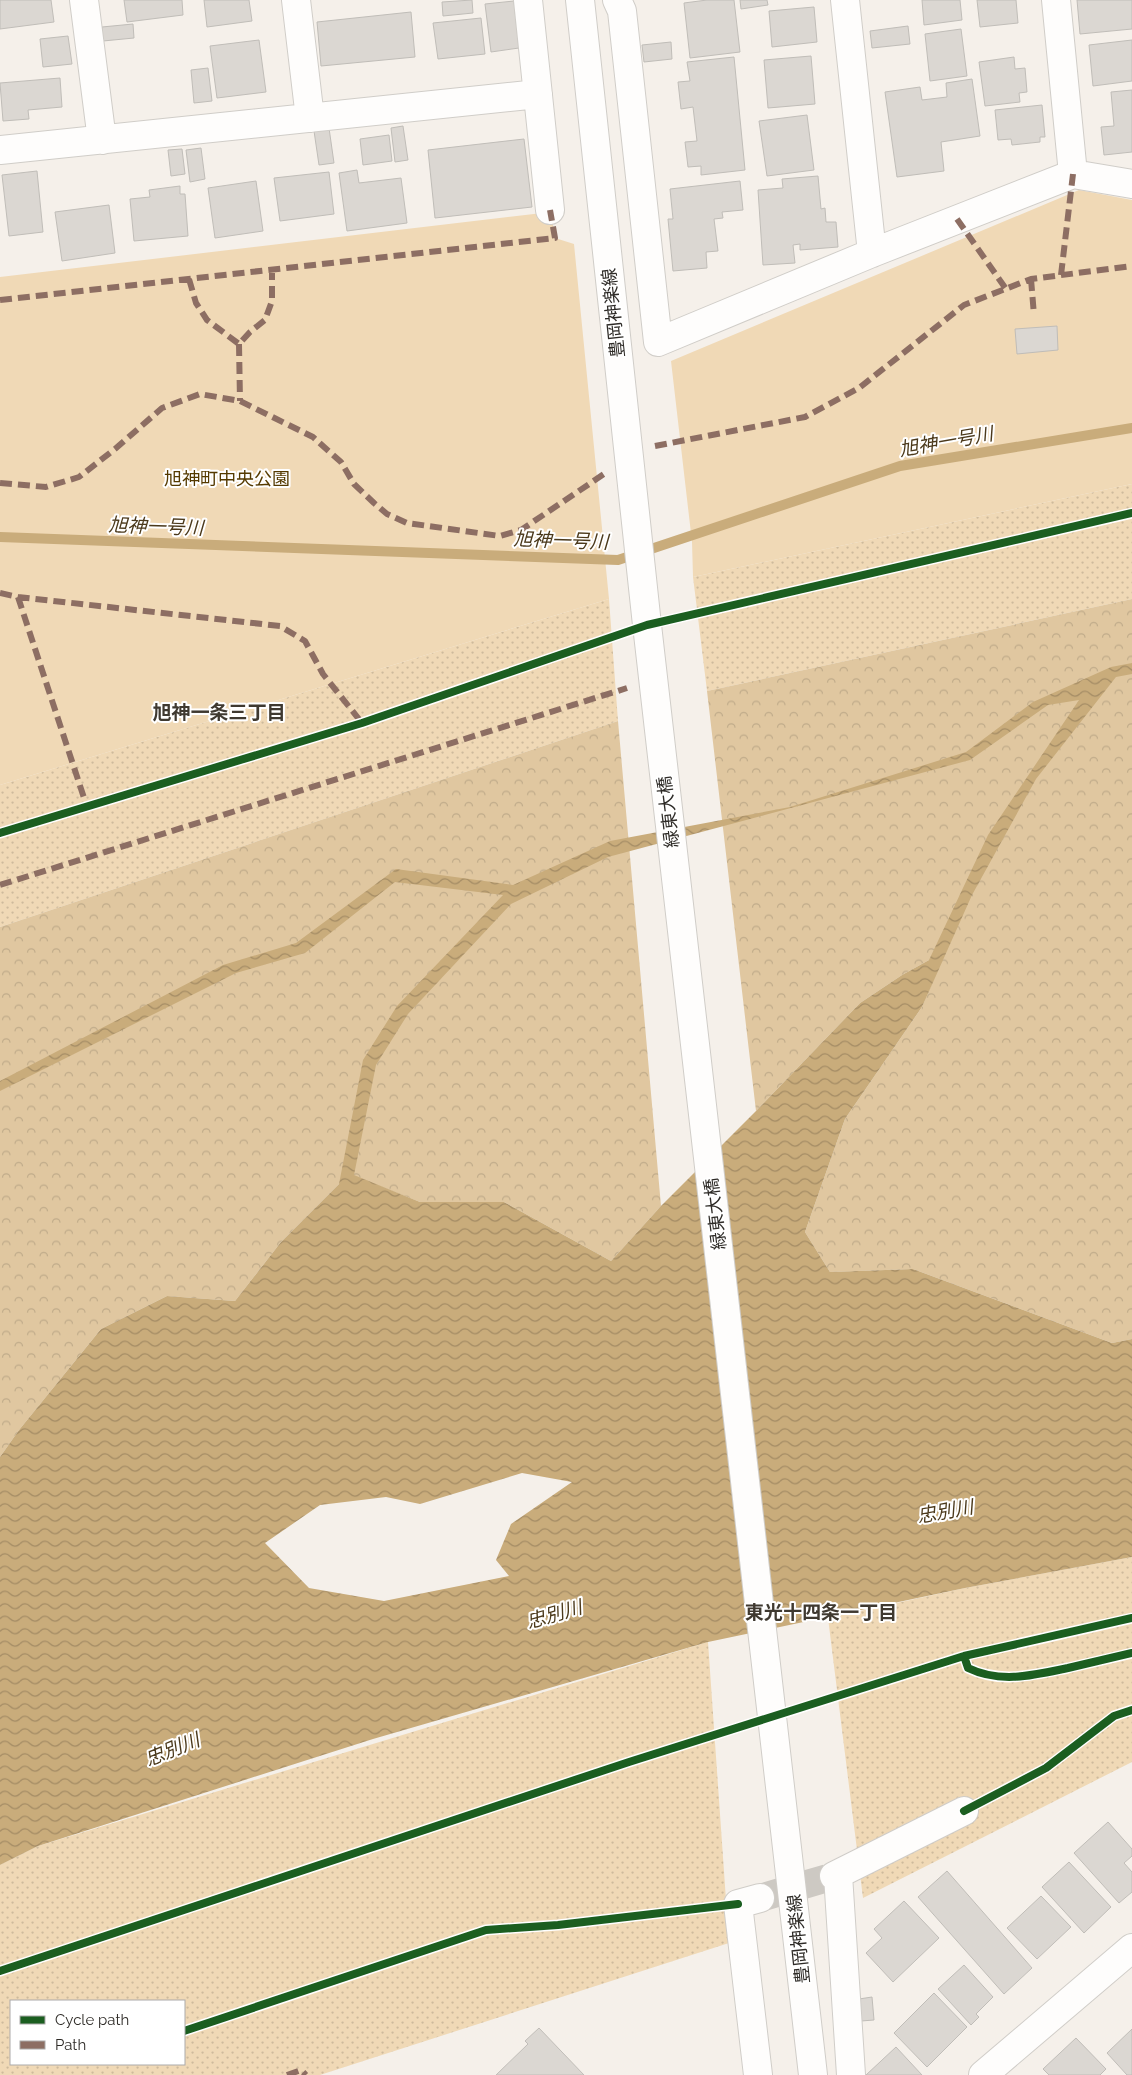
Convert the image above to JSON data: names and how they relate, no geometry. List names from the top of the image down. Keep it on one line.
{"streets":{"street":["豊岡神楽線","緑東大橋"]},"crossings":[["豊岡神楽線","緑東大橋"]],"districts":["旭神一条三丁目","東光十四条一丁目"],"water":["旭神一号川","忠別川"],"parks":["旭神町中央公園"],"legend":["Cycle path","Path"]}
